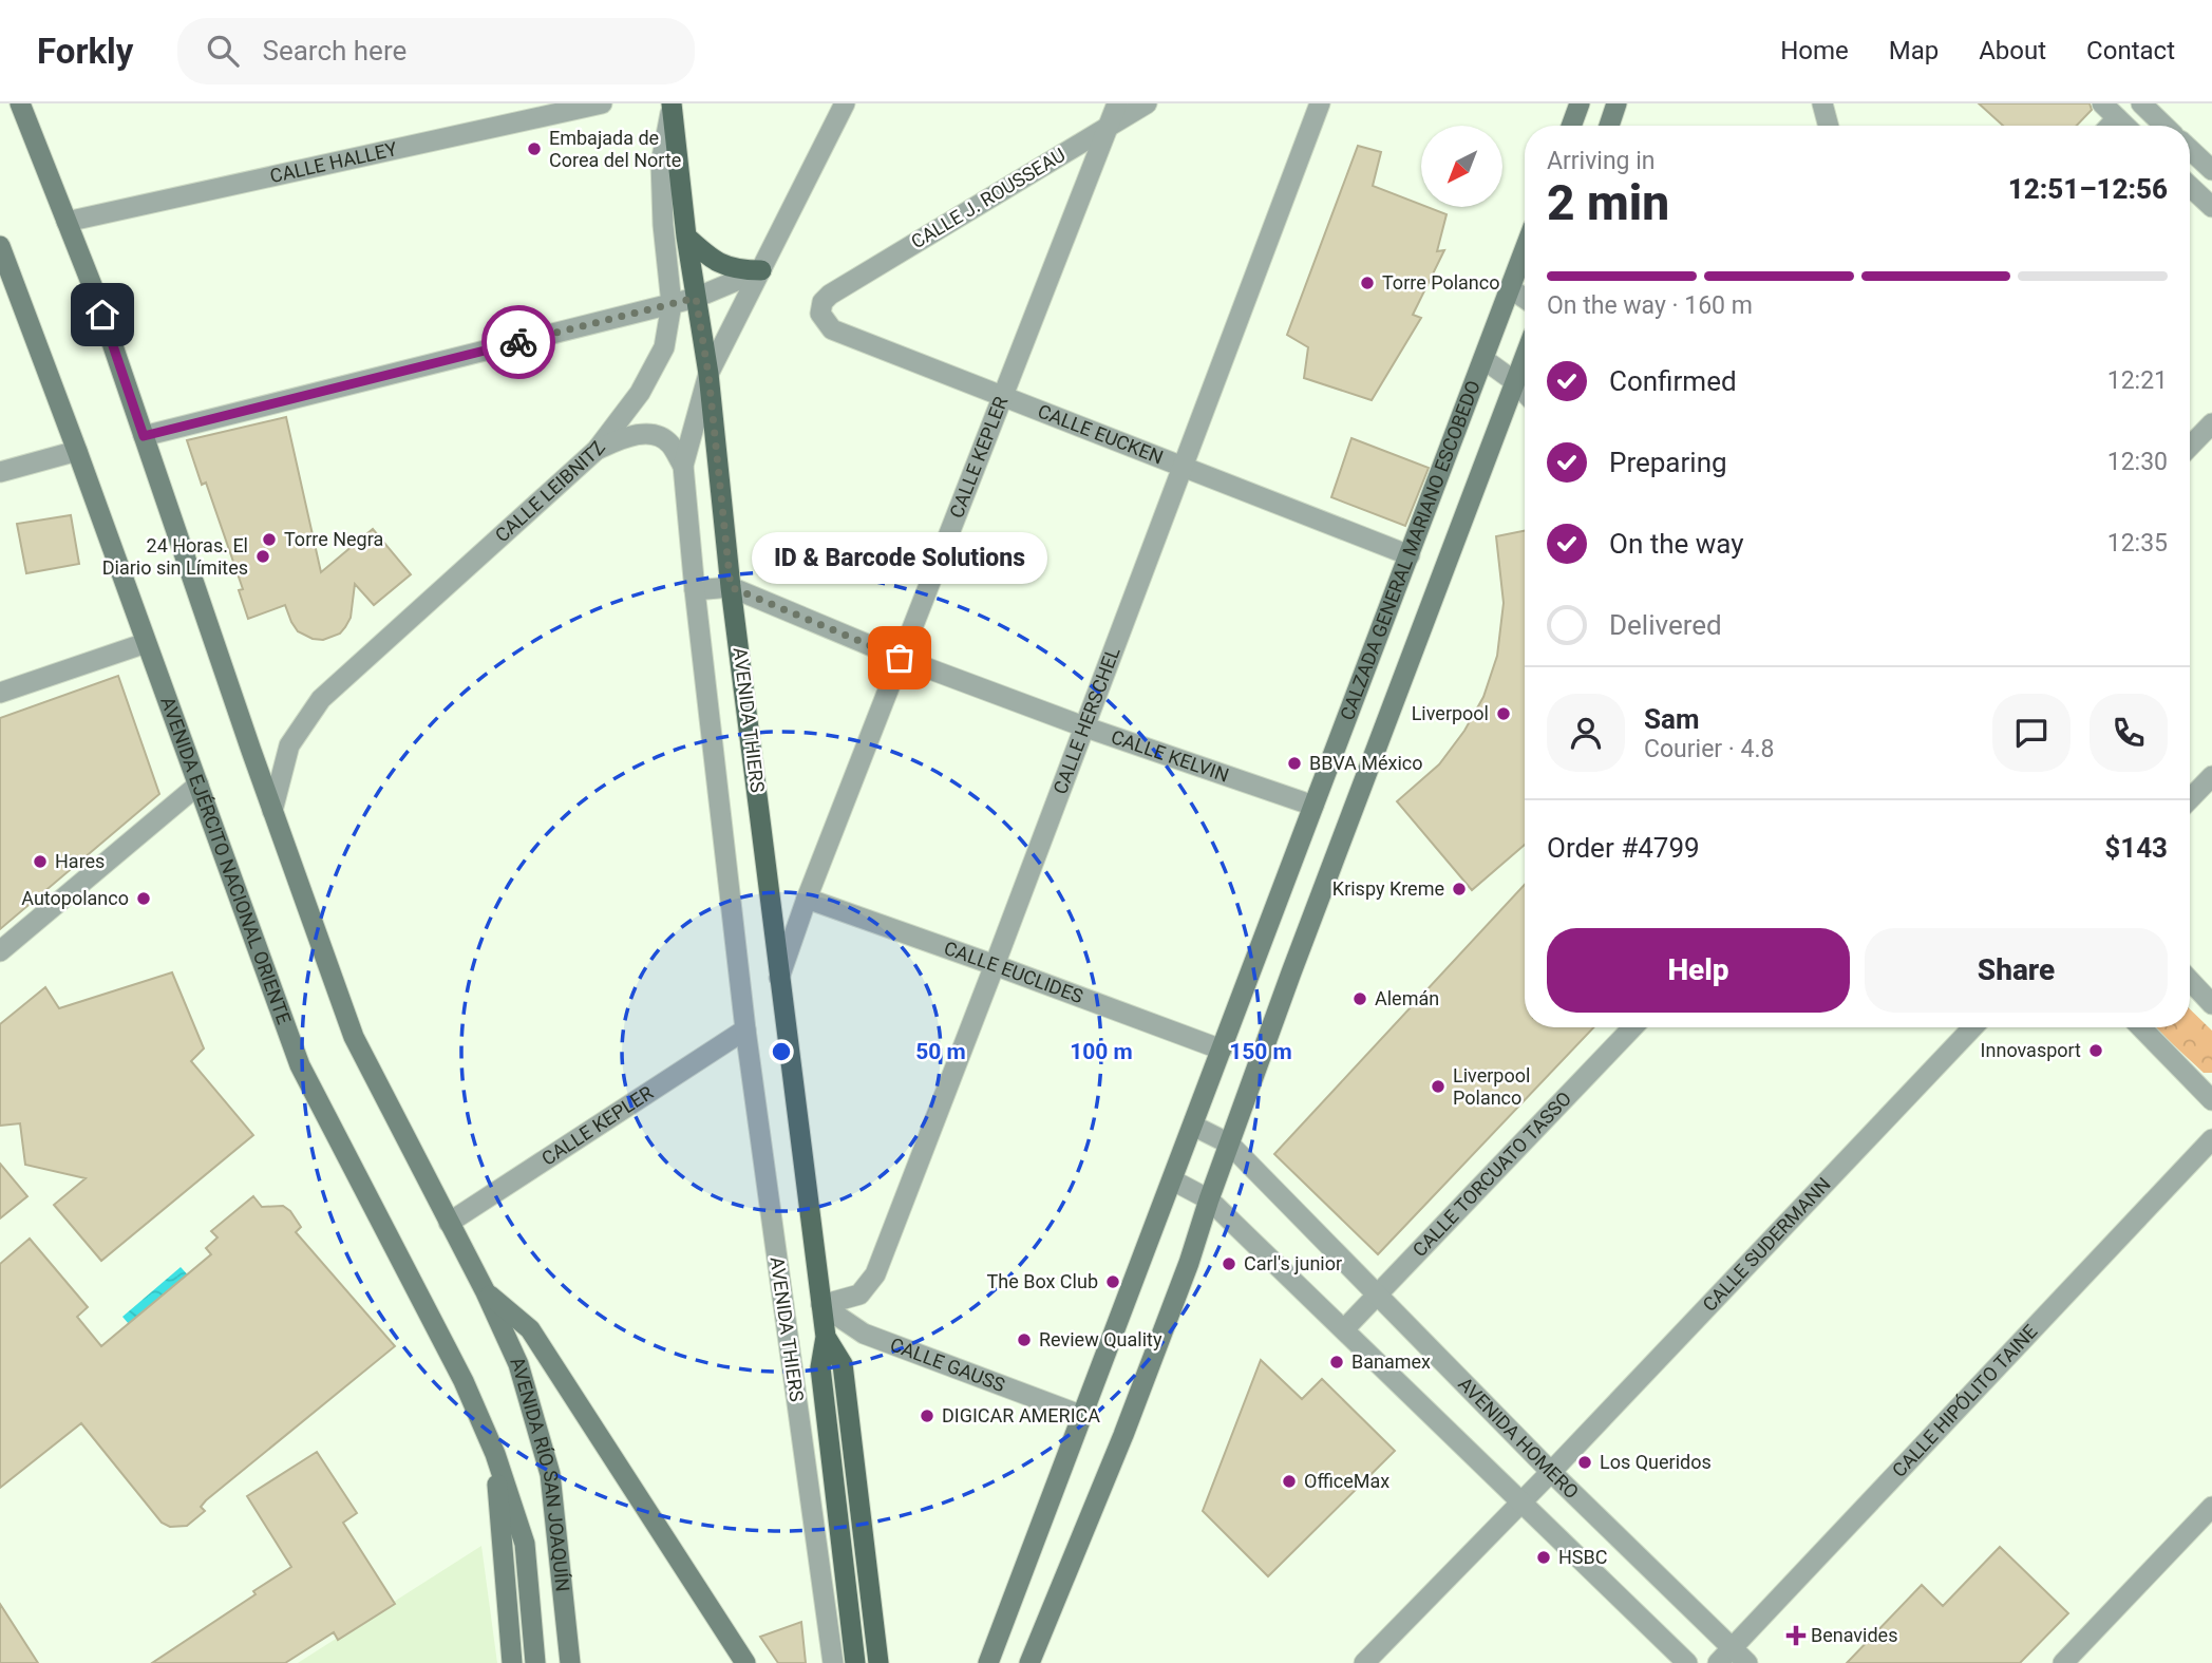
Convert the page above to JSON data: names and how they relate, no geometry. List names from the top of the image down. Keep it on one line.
{"streets":{"main road":["CALZADA GENERAL MARIANO ESCOBEDO","AVENIDA THIERS","AVENIDA EJÉRCITO NACIONAL ORIENTE","AVENIDA RÍO SAN JOAQUÍN"],"street":["CALLE HALLEY","CALLE J. ROUSSEAU","CALLE EUCKEN","CALLE KEPLER","CALLE LEIBNITZ","CALLE HERSCHEL","CALLE KELVIN","CALLE EUCLIDES","CALLE TORCUATO TASSO","CALLE SUDERMANN","CALLE GAUSS","CALLE HIPÓLITO TAINE","AVENIDA HOMERO"]},"crossings":[["CALLE J. ROUSSEAU","CALLE EUCKEN"],["CALLE J. ROUSSEAU","CALLE KEPLER"],["CALLE EUCKEN","CALLE KEPLER"],["CALLE EUCKEN","CALZADA GENERAL MARIANO ESCOBEDO"],["CALLE EUCKEN","CALLE HERSCHEL"],["CALLE KEPLER","AVENIDA THIERS"],["CALLE KEPLER","CALLE KELVIN"],["CALLE KEPLER","CALLE EUCLIDES"],["CALLE LEIBNITZ","AVENIDA THIERS"],["CALZADA GENERAL MARIANO ESCOBEDO","CALLE KELVIN"],["CALZADA GENERAL MARIANO ESCOBEDO","CALLE EUCLIDES"],["CALZADA GENERAL MARIANO ESCOBEDO","CALLE GAUSS"],["CALZADA GENERAL MARIANO ESCOBEDO","AVENIDA HOMERO"],["AVENIDA THIERS","CALLE HERSCHEL"],["AVENIDA THIERS","CALLE KELVIN"],["AVENIDA THIERS","CALLE GAUSS"],["CALLE HERSCHEL","CALLE KELVIN"],["CALLE HERSCHEL","CALLE EUCLIDES"],["CALLE HERSCHEL","CALLE GAUSS"],["AVENIDA EJÉRCITO NACIONAL ORIENTE","AVENIDA RÍO SAN JOAQUÍN"],["CALLE TORCUATO TASSO","AVENIDA HOMERO"],["CALLE SUDERMANN","AVENIDA HOMERO"],["CALLE HIPÓLITO TAINE","AVENIDA HOMERO"]],"places":{"other":["Embajada de Corea del Norte","Torre Polanco","Torre Negra","24 Horas. El Diario sin Límites","ID & Barcode Solutions","Liverpool","BBVA México","Hares","Krispy Kreme","Autopolanco","Alemán","Innovasport","Liverpool Polanco","Carl's junior","The Box Club","Review Quality","Banamex","DIGICAR AMERICA","Los Queridos","OfficeMax","HSBC"],"health":["Benavides"]},"north":"bottom left","page":{"header":"Forkly","search":"Search here","nav":["Home","Map","About","Contact"],"heading":["2 min","Arriving in","12:51–12:56"],"panel":["Sam","Courier · 4.8","Order #4799","$143"],"bar":"On the way · 160 m","list":[["Confirmed","12:21"],["Preparing","12:30"],["On the way","12:35"],"Delivered"],"bubble":"ID & Barcode Solutions","buttons":["Help","Share"]},"rings":["50 m","100 m","150 m"]}
